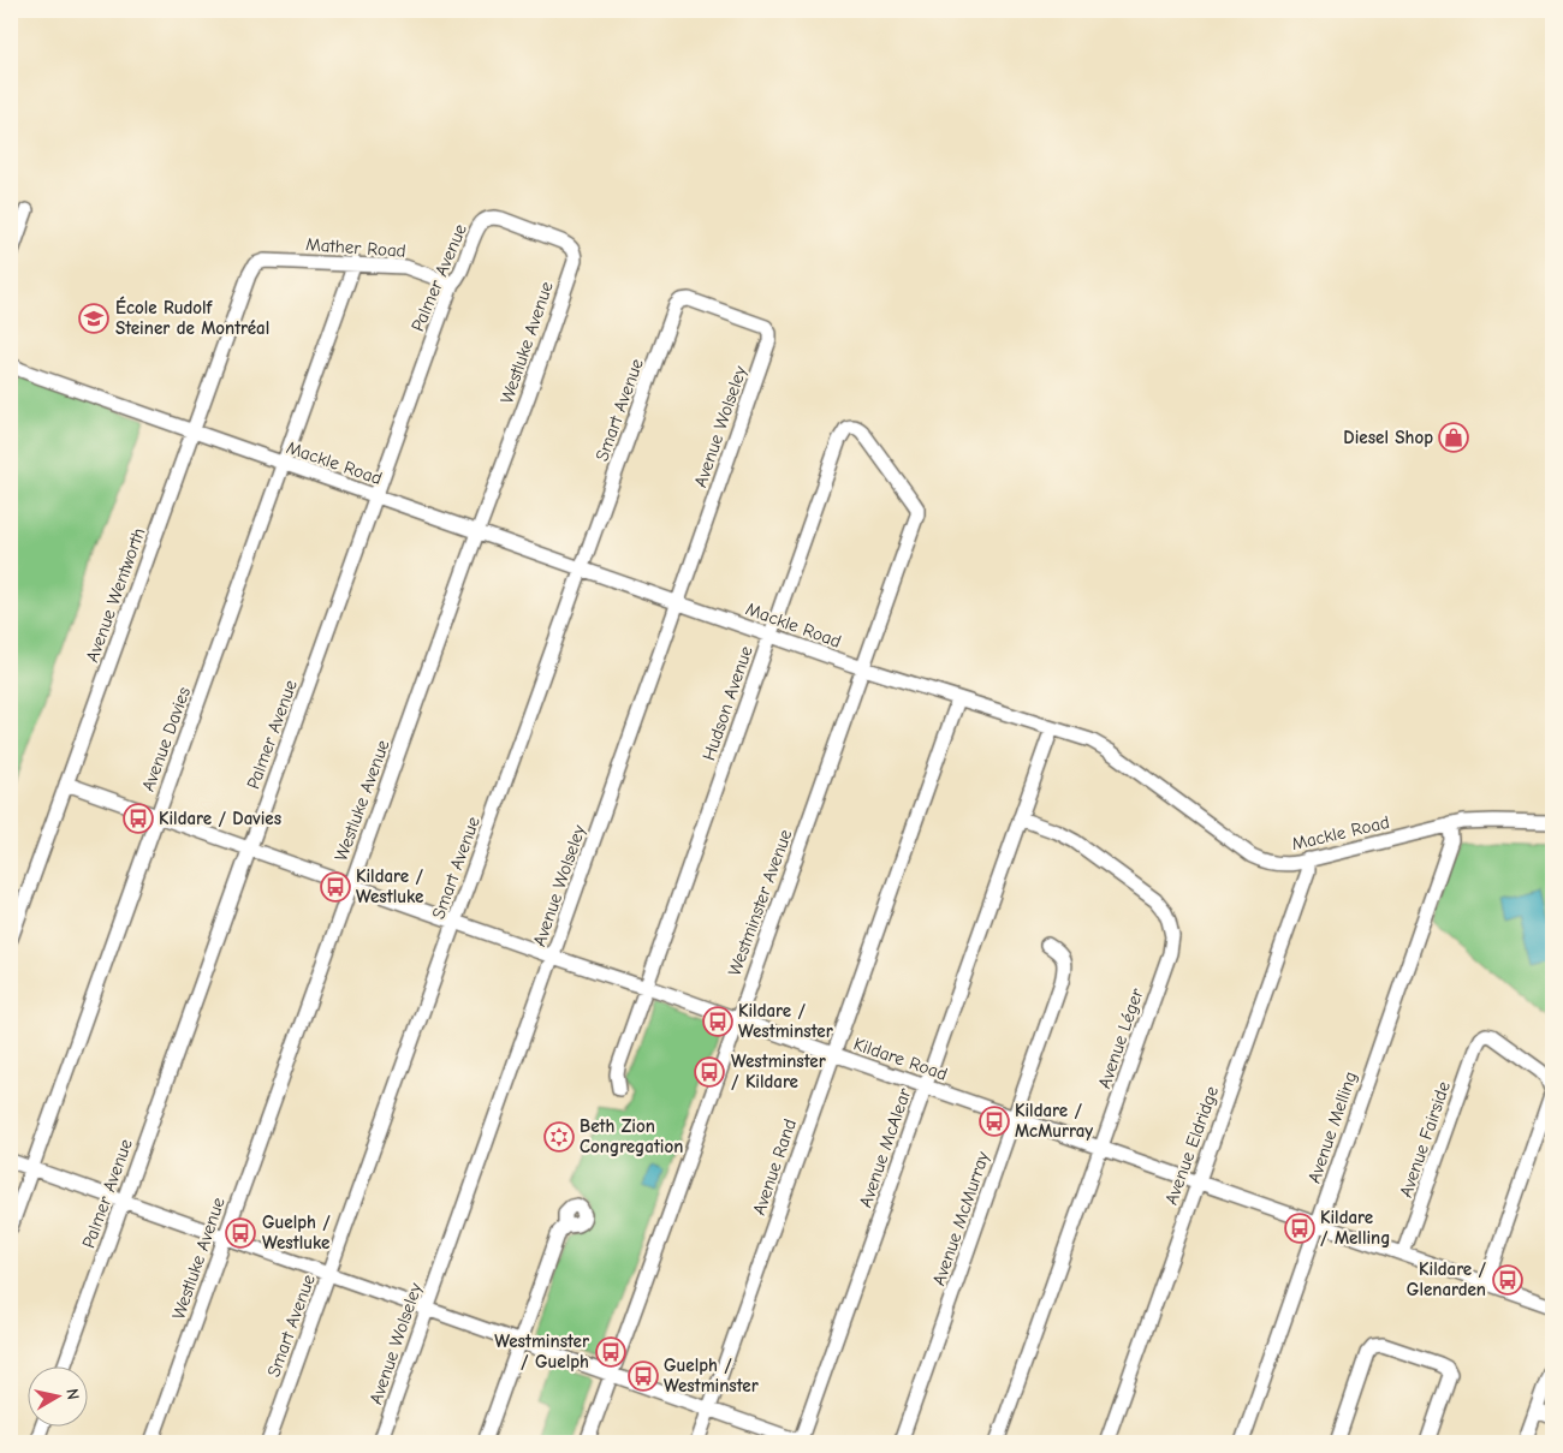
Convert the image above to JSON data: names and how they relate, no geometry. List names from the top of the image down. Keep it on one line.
{"streets":{"street":["Mather Road","Palmer Avenue","Westluke Avenue","Smart Avenue","Avenue Wolseley","Mackle Road","Avenue Wentworth","Hudson Avenue","Avenue Davies","Westminster Avenue","Avenue Léger","Kildare Road","Avenue Melling","Avenue Fairside","Avenue Eldridge","Avenue McAlear","Avenue Rand","Avenue McMurray"]},"crossings":[["Mather Road","Palmer Avenue"],["Mather Road","Avenue Wentworth"],["Mather Road","Avenue Davies"],["Palmer Avenue","Westluke Avenue"],["Palmer Avenue","Mackle Road"],["Palmer Avenue","Kildare Road"],["Westluke Avenue","Mackle Road"],["Westluke Avenue","Kildare Road"],["Smart Avenue","Avenue Wolseley"],["Smart Avenue","Mackle Road"],["Smart Avenue","Kildare Road"],["Avenue Wolseley","Mackle Road"],["Avenue Wolseley","Kildare Road"],["Mackle Road","Avenue Wentworth"],["Mackle Road","Hudson Avenue"],["Mackle Road","Avenue Davies"],["Mackle Road","Westminster Avenue"],["Mackle Road","Avenue Melling"],["Mackle Road","Avenue Eldridge"],["Mackle Road","Avenue McAlear"],["Mackle Road","Avenue Rand"],["Avenue Wentworth","Kildare Road"],["Hudson Avenue","Westminster Avenue"],["Hudson Avenue","Kildare Road"],["Avenue Davies","Kildare Road"],["Westminster Avenue","Kildare Road"],["Avenue Léger","Kildare Road"],["Avenue Léger","Avenue McAlear"],["Kildare Road","Avenue Melling"],["Kildare Road","Avenue Fairside"],["Kildare Road","Avenue Eldridge"],["Kildare Road","Avenue McAlear"],["Kildare Road","Avenue Rand"],["Kildare Road","Avenue McMurray"]],"places":{"school or university":["École Rudolf Steiner de Montréal"],"shop":["Diesel Shop"],"bus stop":["Kildare / Davies","Kildare / Westluke","Kildare / Westminster","Westminster / Kildare","Kildare / McMurray","Kildare / Melling","Guelph / Westluke","Kildare / Glenarden","Westminster / Guelph","Guelph / Westminster"],"synagogue":["Beth Zion Congregation"]},"north":"right"}
